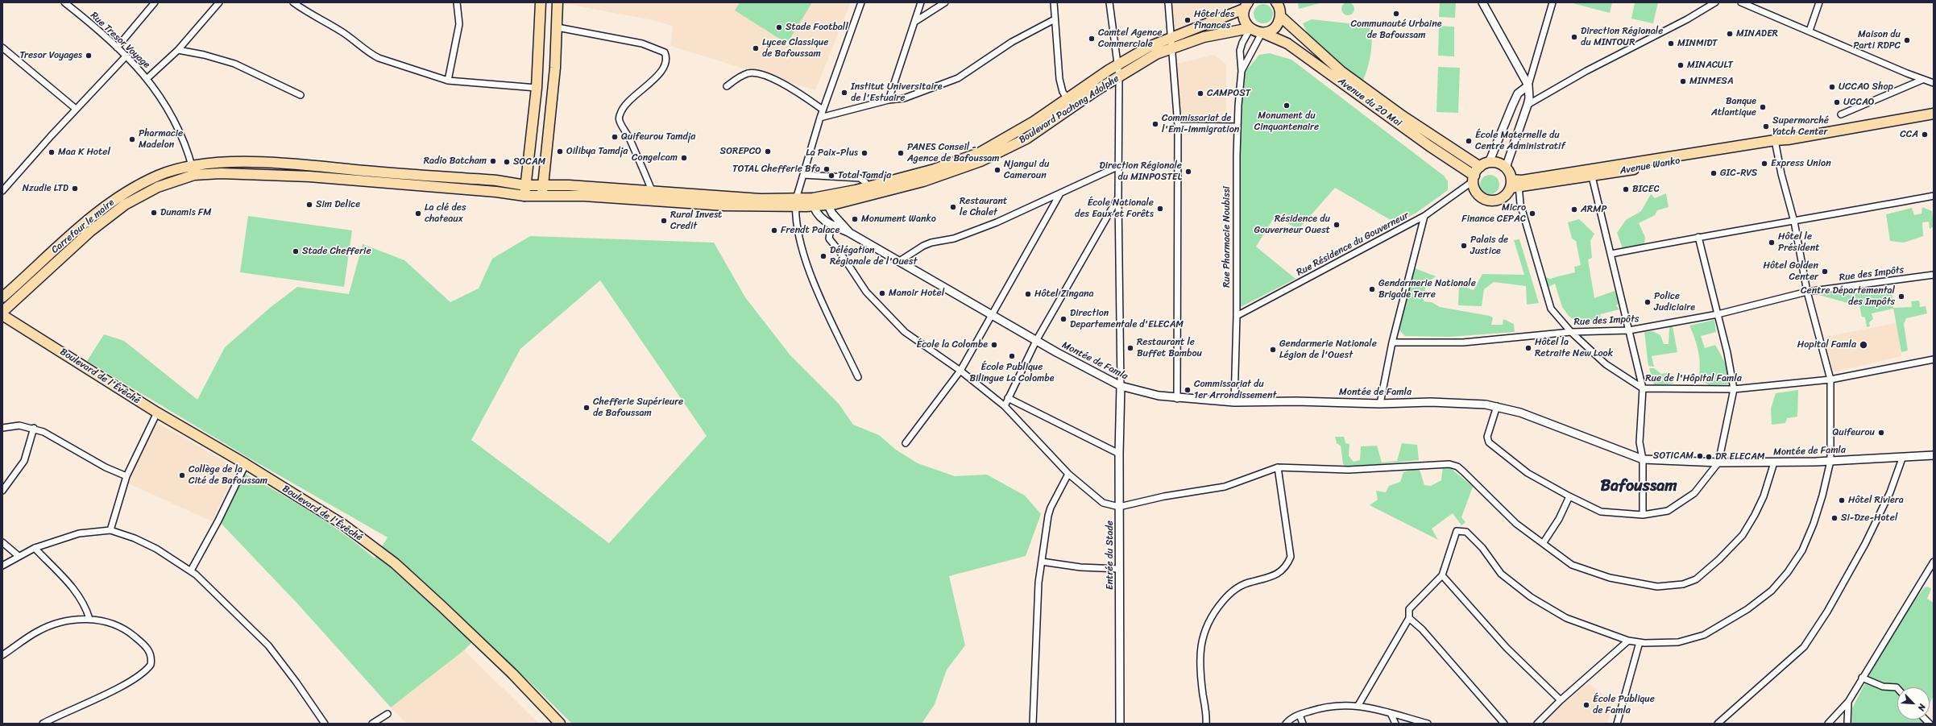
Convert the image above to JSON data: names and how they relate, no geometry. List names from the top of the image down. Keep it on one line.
{"streets":{"main road":["Avenue du 20 Mai","Boulevard Pachong Adolphe","Avenue Wanko","Carrefour le maire","Boulevard de l'Évêché"],"street":["Rue Tresor Voyage","Rue Pharmacie Noubissi","Rue Résidence du Gouverneur","Rue des Impôts","Montée de Famla","Rue de l'Hôpital Famla","Entrée du Stade"]},"crossings":[["Rue Tresor Voyage","Carrefour le maire"],["Avenue du 20 Mai","Boulevard Pachong Adolphe"],["Avenue du 20 Mai","Avenue Wanko"],["Avenue du 20 Mai","Rue Pharmacie Noubissi"],["Avenue du 20 Mai","Rue Résidence du Gouverneur"],["Avenue du 20 Mai","Rue de l'Hôpital Famla"],["Boulevard Pachong Adolphe","Carrefour le maire"],["Boulevard Pachong Adolphe","Rue Pharmacie Noubissi"],["Boulevard Pachong Adolphe","Montée de Famla"],["Avenue Wanko","Rue Résidence du Gouverneur"],["Avenue Wanko","Rue de l'Hôpital Famla"],["Rue Pharmacie Noubissi","Rue Résidence du Gouverneur"],["Rue Pharmacie Noubissi","Montée de Famla"],["Rue Résidence du Gouverneur","Rue de l'Hôpital Famla"],["Rue des Impôts","Rue de l'Hôpital Famla"],["Montée de Famla","Entrée du Stade"]],"districts":["Bafoussam"],"places":["Communauté Urbaine de Bafoussam","Hôtel des finances","Stade Football","MINADER","Direction Régionale du MINTOUR","Camtel Agence Commerciale","Maison du Parti RDPC","MINMIDT","Lycee Classique de Bafoussam","Tresor Voyages","MINACULT","MINMESA","UCCAO Shop","Institut Universitaire de l'Estuaire","CAMPOST","UCCAO","Monument du Cinquantenaire","Banque Atlantique","Commissariat de l'Emi-Immigration","Supermarché Yatch Center","CCA","Quifeurou Tamdja","Pharmacie Madelon","École Maternelle du Centre Administratif","Oilibya Tamdja","SOREPCO","Maa K Hotel","La Paix-Plus","PANES Conseil - Agence de Bafoussam","Congelcam","Radio Batcham","SOCAM","Express Union","TOTAL Chefferie Bfa","Njangui du Cameroun","Direction Régionale du MINPOSTEL","GIC-RVS","Total Tamdja","Nzudie LTD","BICEC","Sim Delice","Restaurant le Chalet","École Nationale des Eaux et Forêts","ARMP","Dunamis FM","La clé des chateaux","Micro Finance CEPAC","Monument Wanko","Rural Invest Credit","Résidence du Gouverneur Ouest","Frendt Palace","Hôtel le Président","Palais de Justice","Stade Chefferie","Délégation Régionale de l'Ouest","Hôtel Golden Center","Gendarmerie Nationale Brigade Terre","Manoir Hotel","Hôtel Zingana","Centre Départemental des Impôts","Police Judiciaire","Direction Departementale d'ELECAM","École la Colombe","Hopital Famla","Restaurant le Buffet Bambou","Hôtel la Retraite New Look","Gendarmerie Nationale Légion de l'Ouest","École Publique Bilingue La Colombe","Commissariat du 1er Arrondissement","Chefferie Supérieure de Bafoussam","Quifeurou","SOTICAM","DR ELECAM","Collège de la Cité de Bafoussam","Hôtel Riviera","Si-Dze-Hotel","École Publique de Famla"],"north":"bottom right"}
